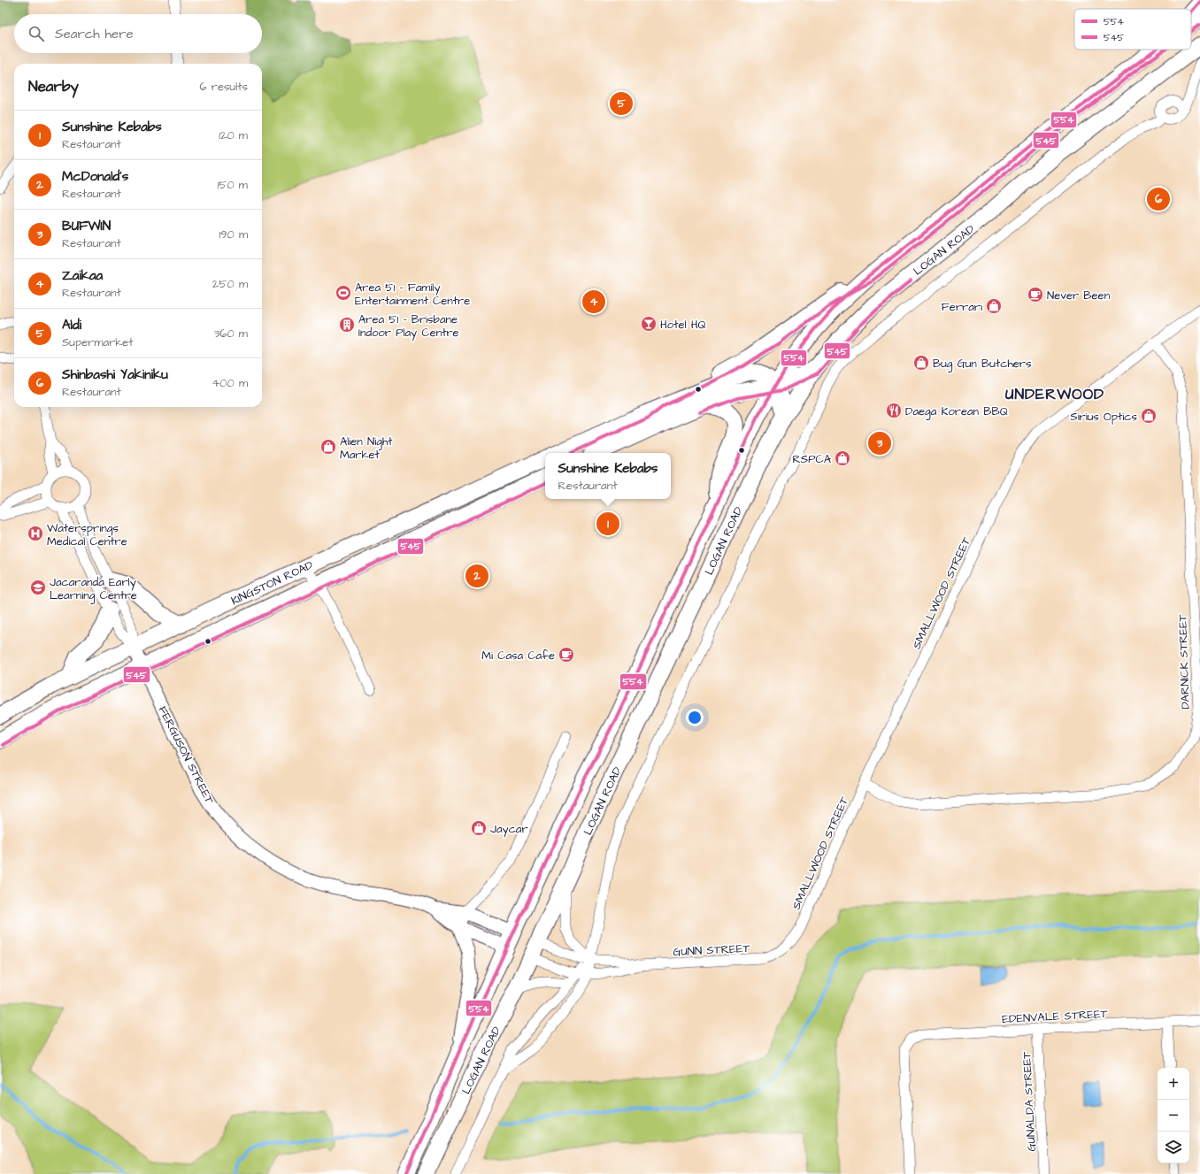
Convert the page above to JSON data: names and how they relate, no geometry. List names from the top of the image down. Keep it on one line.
{"streets":{"main road":["LOGAN ROAD","KINGSTON ROAD"],"street":["SMALLWOOD STREET","DARNICK STREET","FERGUSON STREET","GUNN STREET","EDENVALE STREET","GUNALDA STREET"]},"crossings":[["LOGAN ROAD","FERGUSON STREET"],["LOGAN ROAD","GUNN STREET"],["KINGSTON ROAD","FERGUSON STREET"],["SMALLWOOD STREET","DARNICK STREET"],["SMALLWOOD STREET","GUNN STREET"],["EDENVALE STREET","GUNALDA STREET"]],"districts":["UNDERWOOD"],"places":{"sports":["Area 51 - Family Entertainment Centre"],"cafe":["Never Been","Mi Casa Cafe"],"shop":["Ferrari","Bug Gun Butchers","Sirius Optics","Alien Night Market","RSPCA","Jaycar"],"bar":["Hotel HQ"],"building":["Area 51 - Brisbane Indoor Play Centre"],"restaurant":["Daega Korean BBQ"],"hospital":["Watersprings Medical Centre"],"school or university":["Jacaranda Early Learning Centre"]},"lines":["transit line 554","transit line 545"],"legend":["554","545"],"page":{"search":"Search here","heading":["Nearby","6 results"],"pins":["5","6","4","3","1","2"],"list":[{"mark":"1","name":"Sunshine Kebabs","note":"Restaurant","value":"120 m"},{"mark":"2","name":"McDonald's","note":"Restaurant","value":"150 m"},{"mark":"3","name":"BUFWIN","note":"Restaurant","value":"190 m"},{"mark":"4","name":"Zaikaa","note":"Restaurant","value":"250 m"},{"mark":"5","name":"Aldi","note":"Supermarket","value":"360 m"},{"mark":"6","name":"Shinbashi Yakiniku","note":"Restaurant","value":"400 m"}],"popup":["Sunshine Kebabs","Restaurant"],"map_buttons":["+","−"]}}
